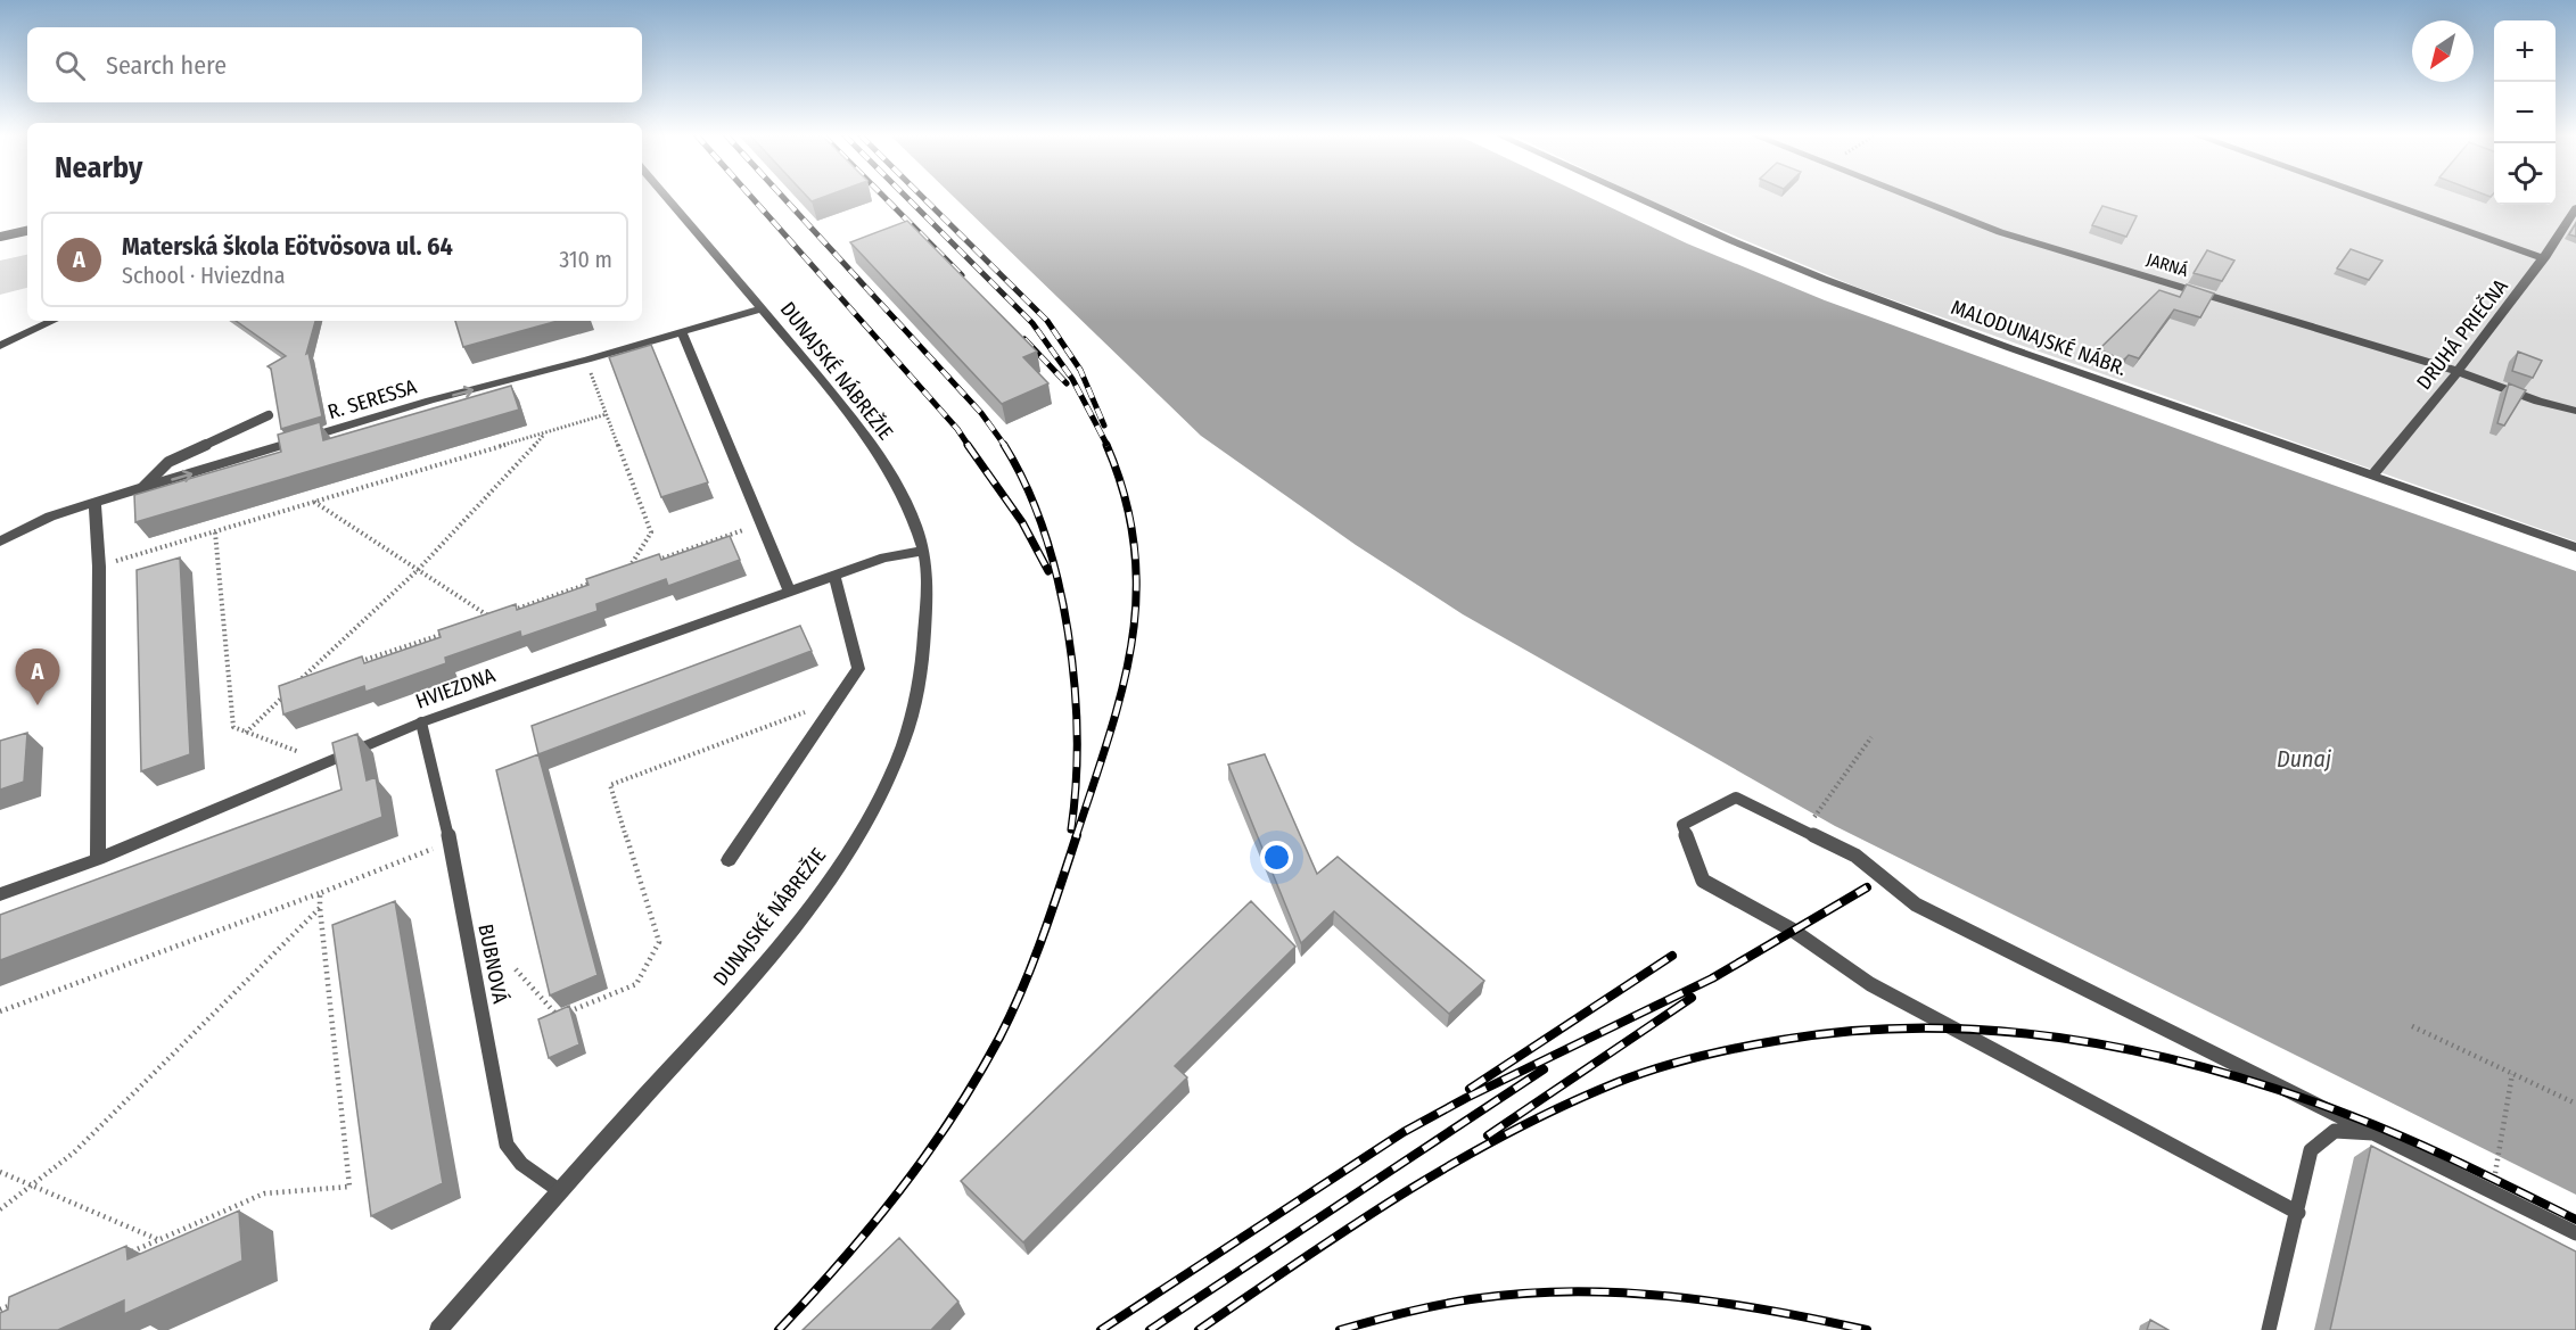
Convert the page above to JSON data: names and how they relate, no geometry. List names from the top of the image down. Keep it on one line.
{"streets":{"street":["JARNÁ","DRUHÁ PRIEČNA","MALODUNAJSKÉ NÁBR.","DUNAJSKÉ NÁBREŽIE","R. SERESSA","HVIEZDNA"],"lane":["BUBNOVÁ"]},"crossings":[["JARNÁ","DRUHÁ PRIEČNA"],["DRUHÁ PRIEČNA","MALODUNAJSKÉ NÁBR."],["DUNAJSKÉ NÁBREŽIE","R. SERESSA"],["DUNAJSKÉ NÁBREŽIE","HVIEZDNA"],["DUNAJSKÉ NÁBREŽIE","BUBNOVÁ"],["HVIEZDNA","BUBNOVÁ"]],"one_way":["R. SERESSA"],"water":["Dunaj"],"north":"bottom left","page":{"map_buttons":["+","−"],"search":"Search here","heading":"Nearby","list":[{"mark":"A","name":"Materská škola Eötvösova ul. 64","note":"School · Hviezdna","value":"310 m"}],"pins":"A"}}
